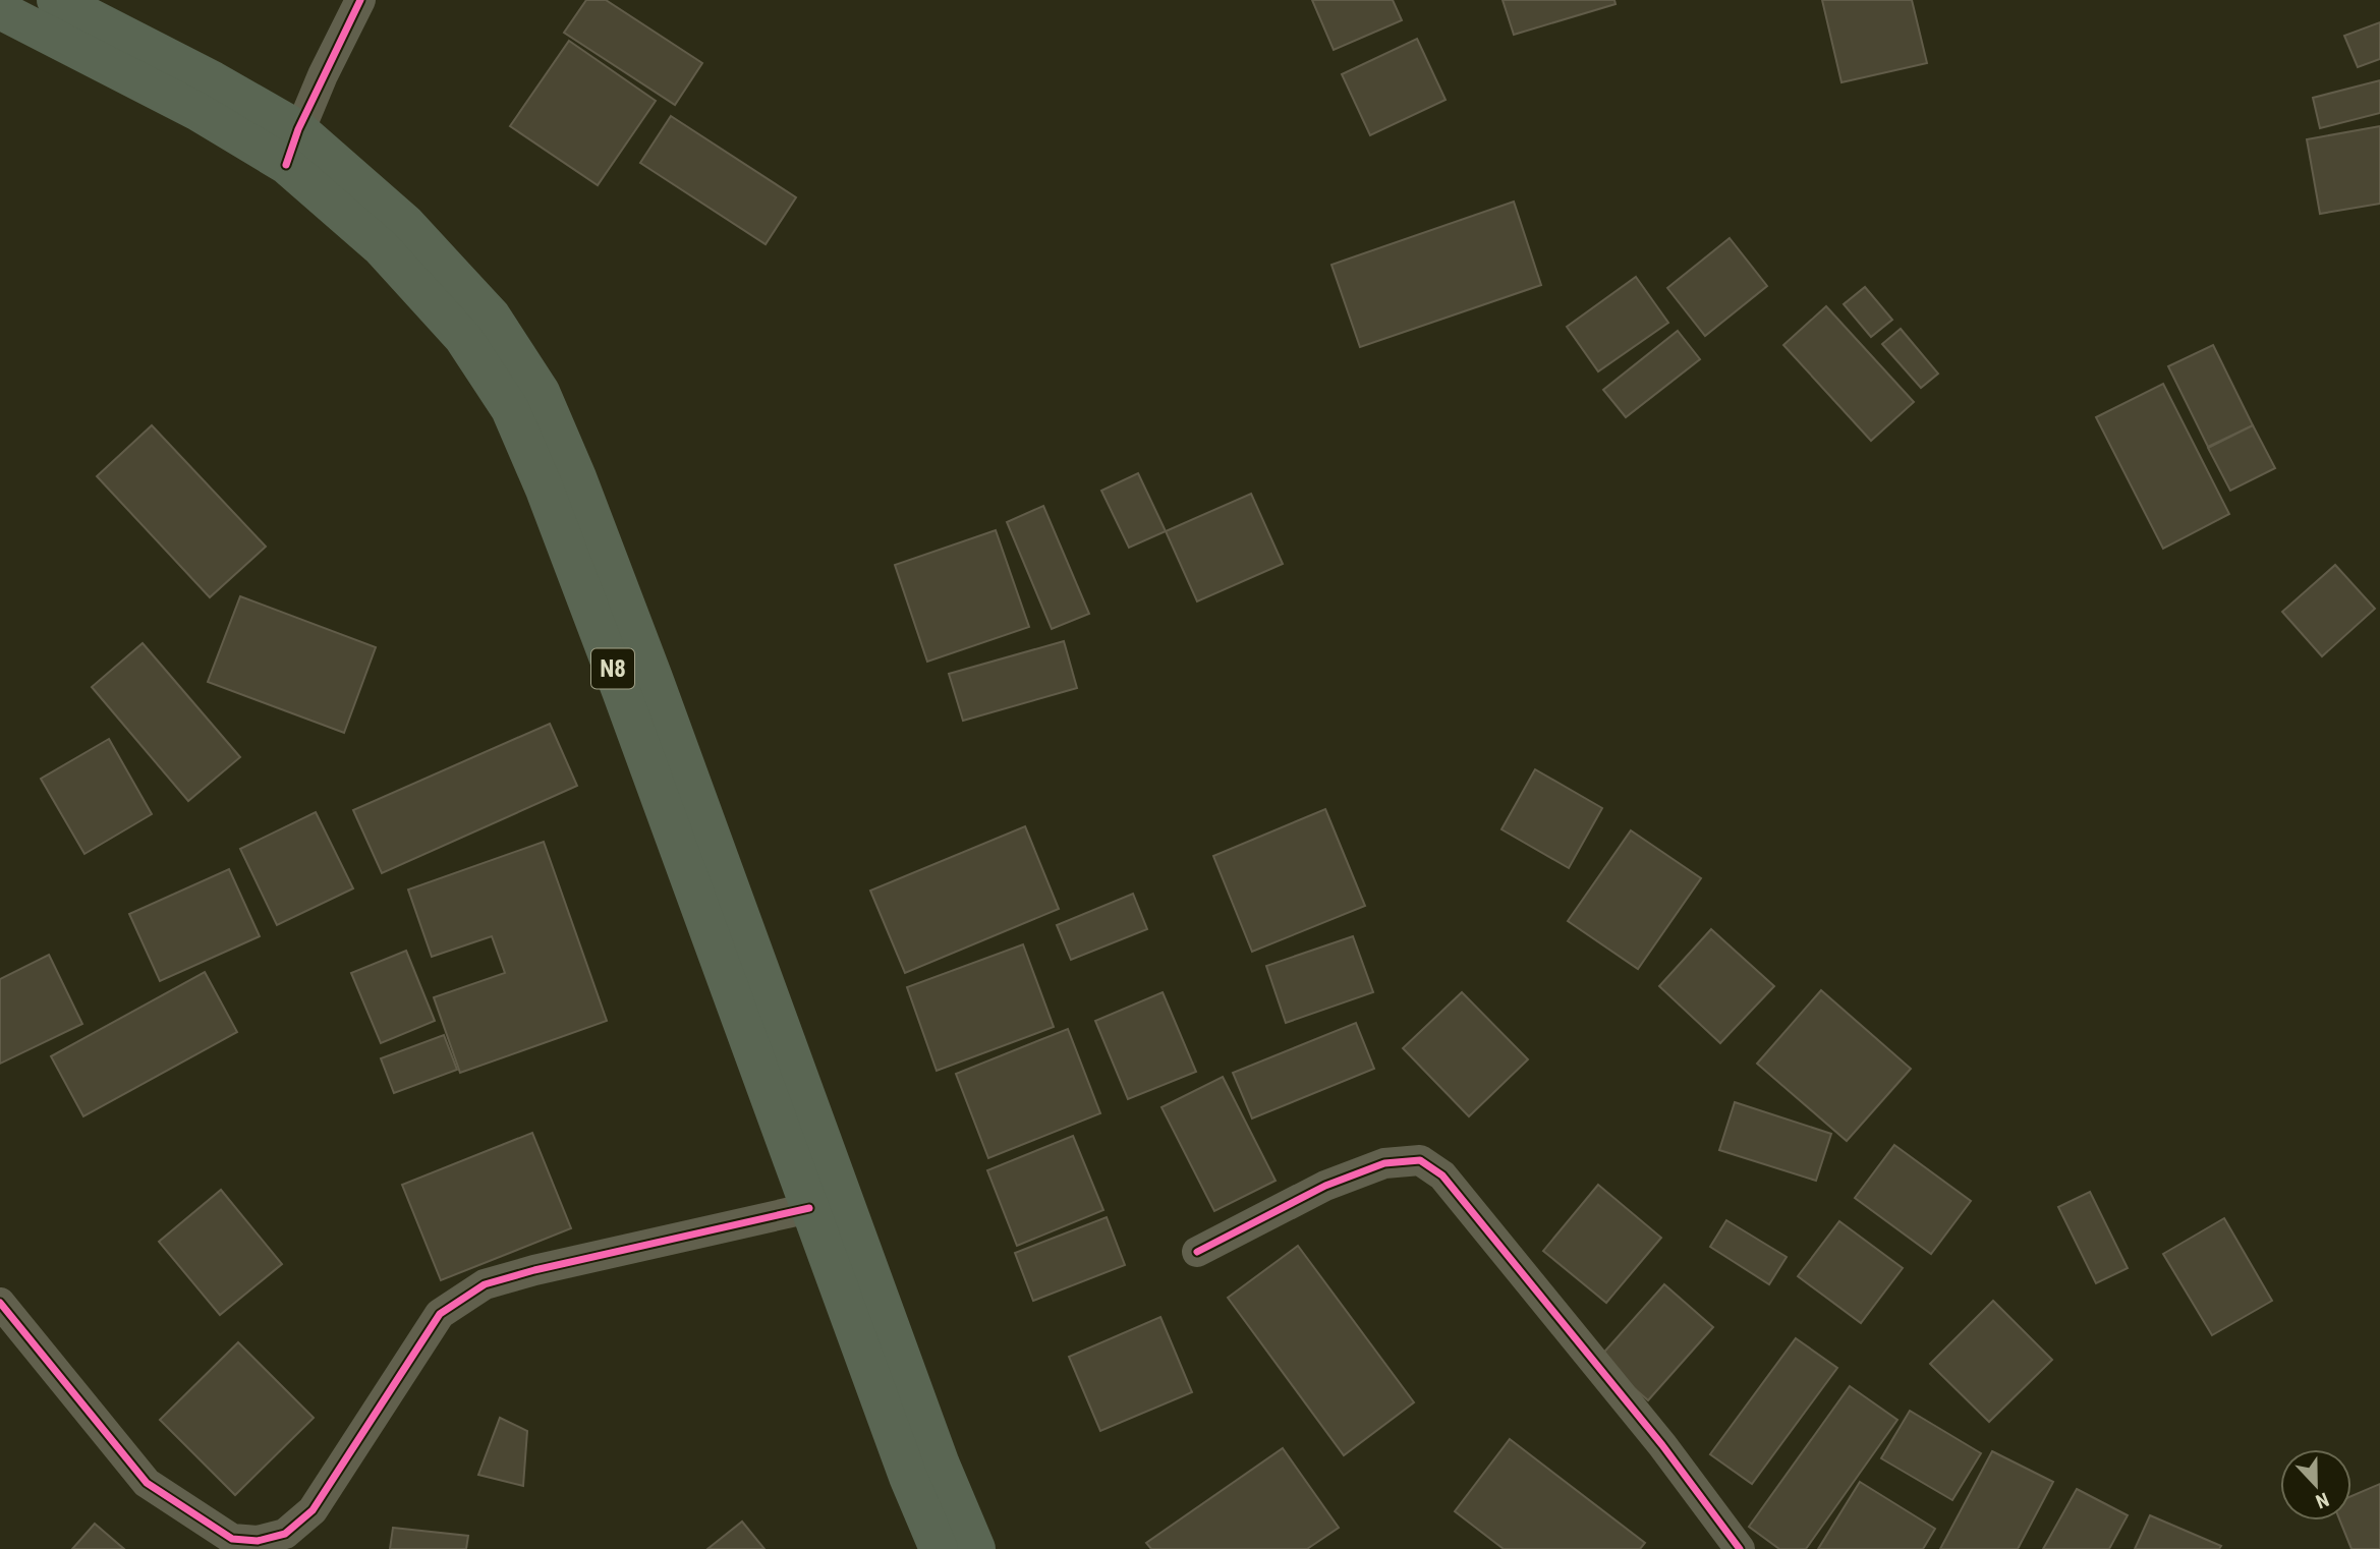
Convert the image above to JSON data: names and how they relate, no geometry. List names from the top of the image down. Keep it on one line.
{"streets":{"highway":["N8"]},"north":"bottom"}
